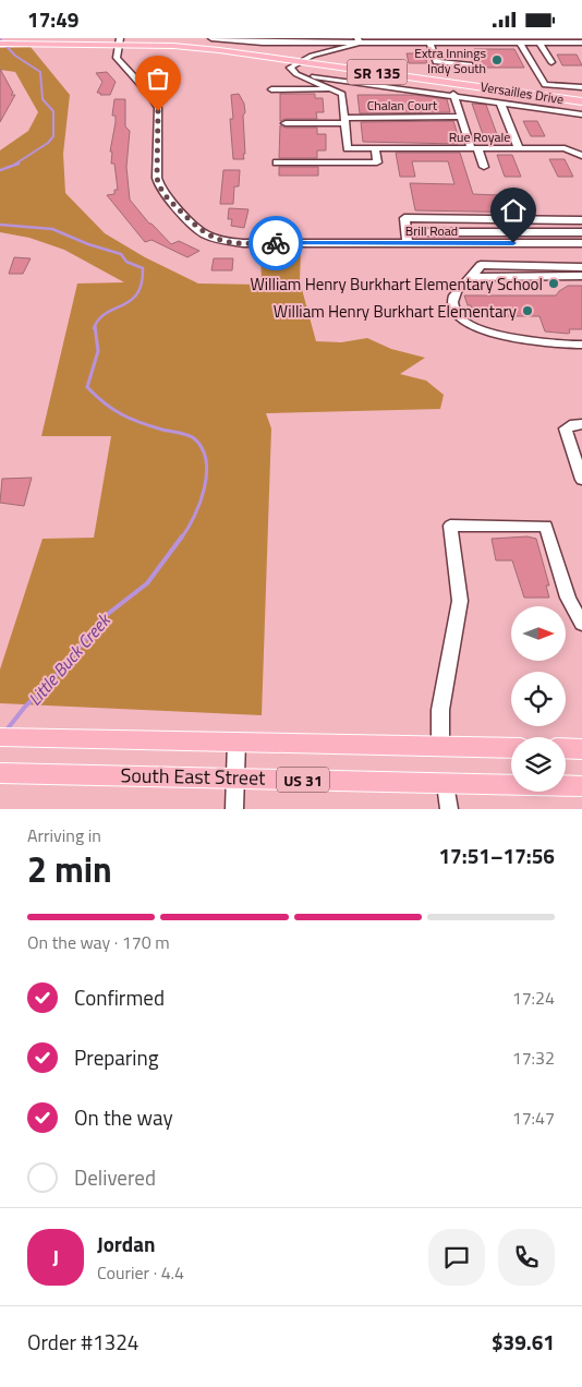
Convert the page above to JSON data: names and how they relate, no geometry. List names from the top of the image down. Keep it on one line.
{"streets":{"main road":["SR 135","South East Street","US 31"],"street":["Versailles Drive","Chalan Court","Rue Royale","Brill Road"]},"crossings":[["SR 135","Brill Road"],["Chalan Court","Rue Royale"]],"water":["Little Buck Creek"],"places":["Extra Innings Indy South","William Henry Burkhart Elementary School","William Henry Burkhart Elementary"],"north":"right","page":{"status":"17:49","heading":["2 min","Arriving in","17:51–17:56"],"panel":["Jordan","Courier · 4.4","Order #1324","$39.61"],"bar":"On the way · 170 m","list":[["Confirmed","17:24"],["Preparing","17:32"],["On the way","17:47"],"Delivered"],"round":"J"}}
